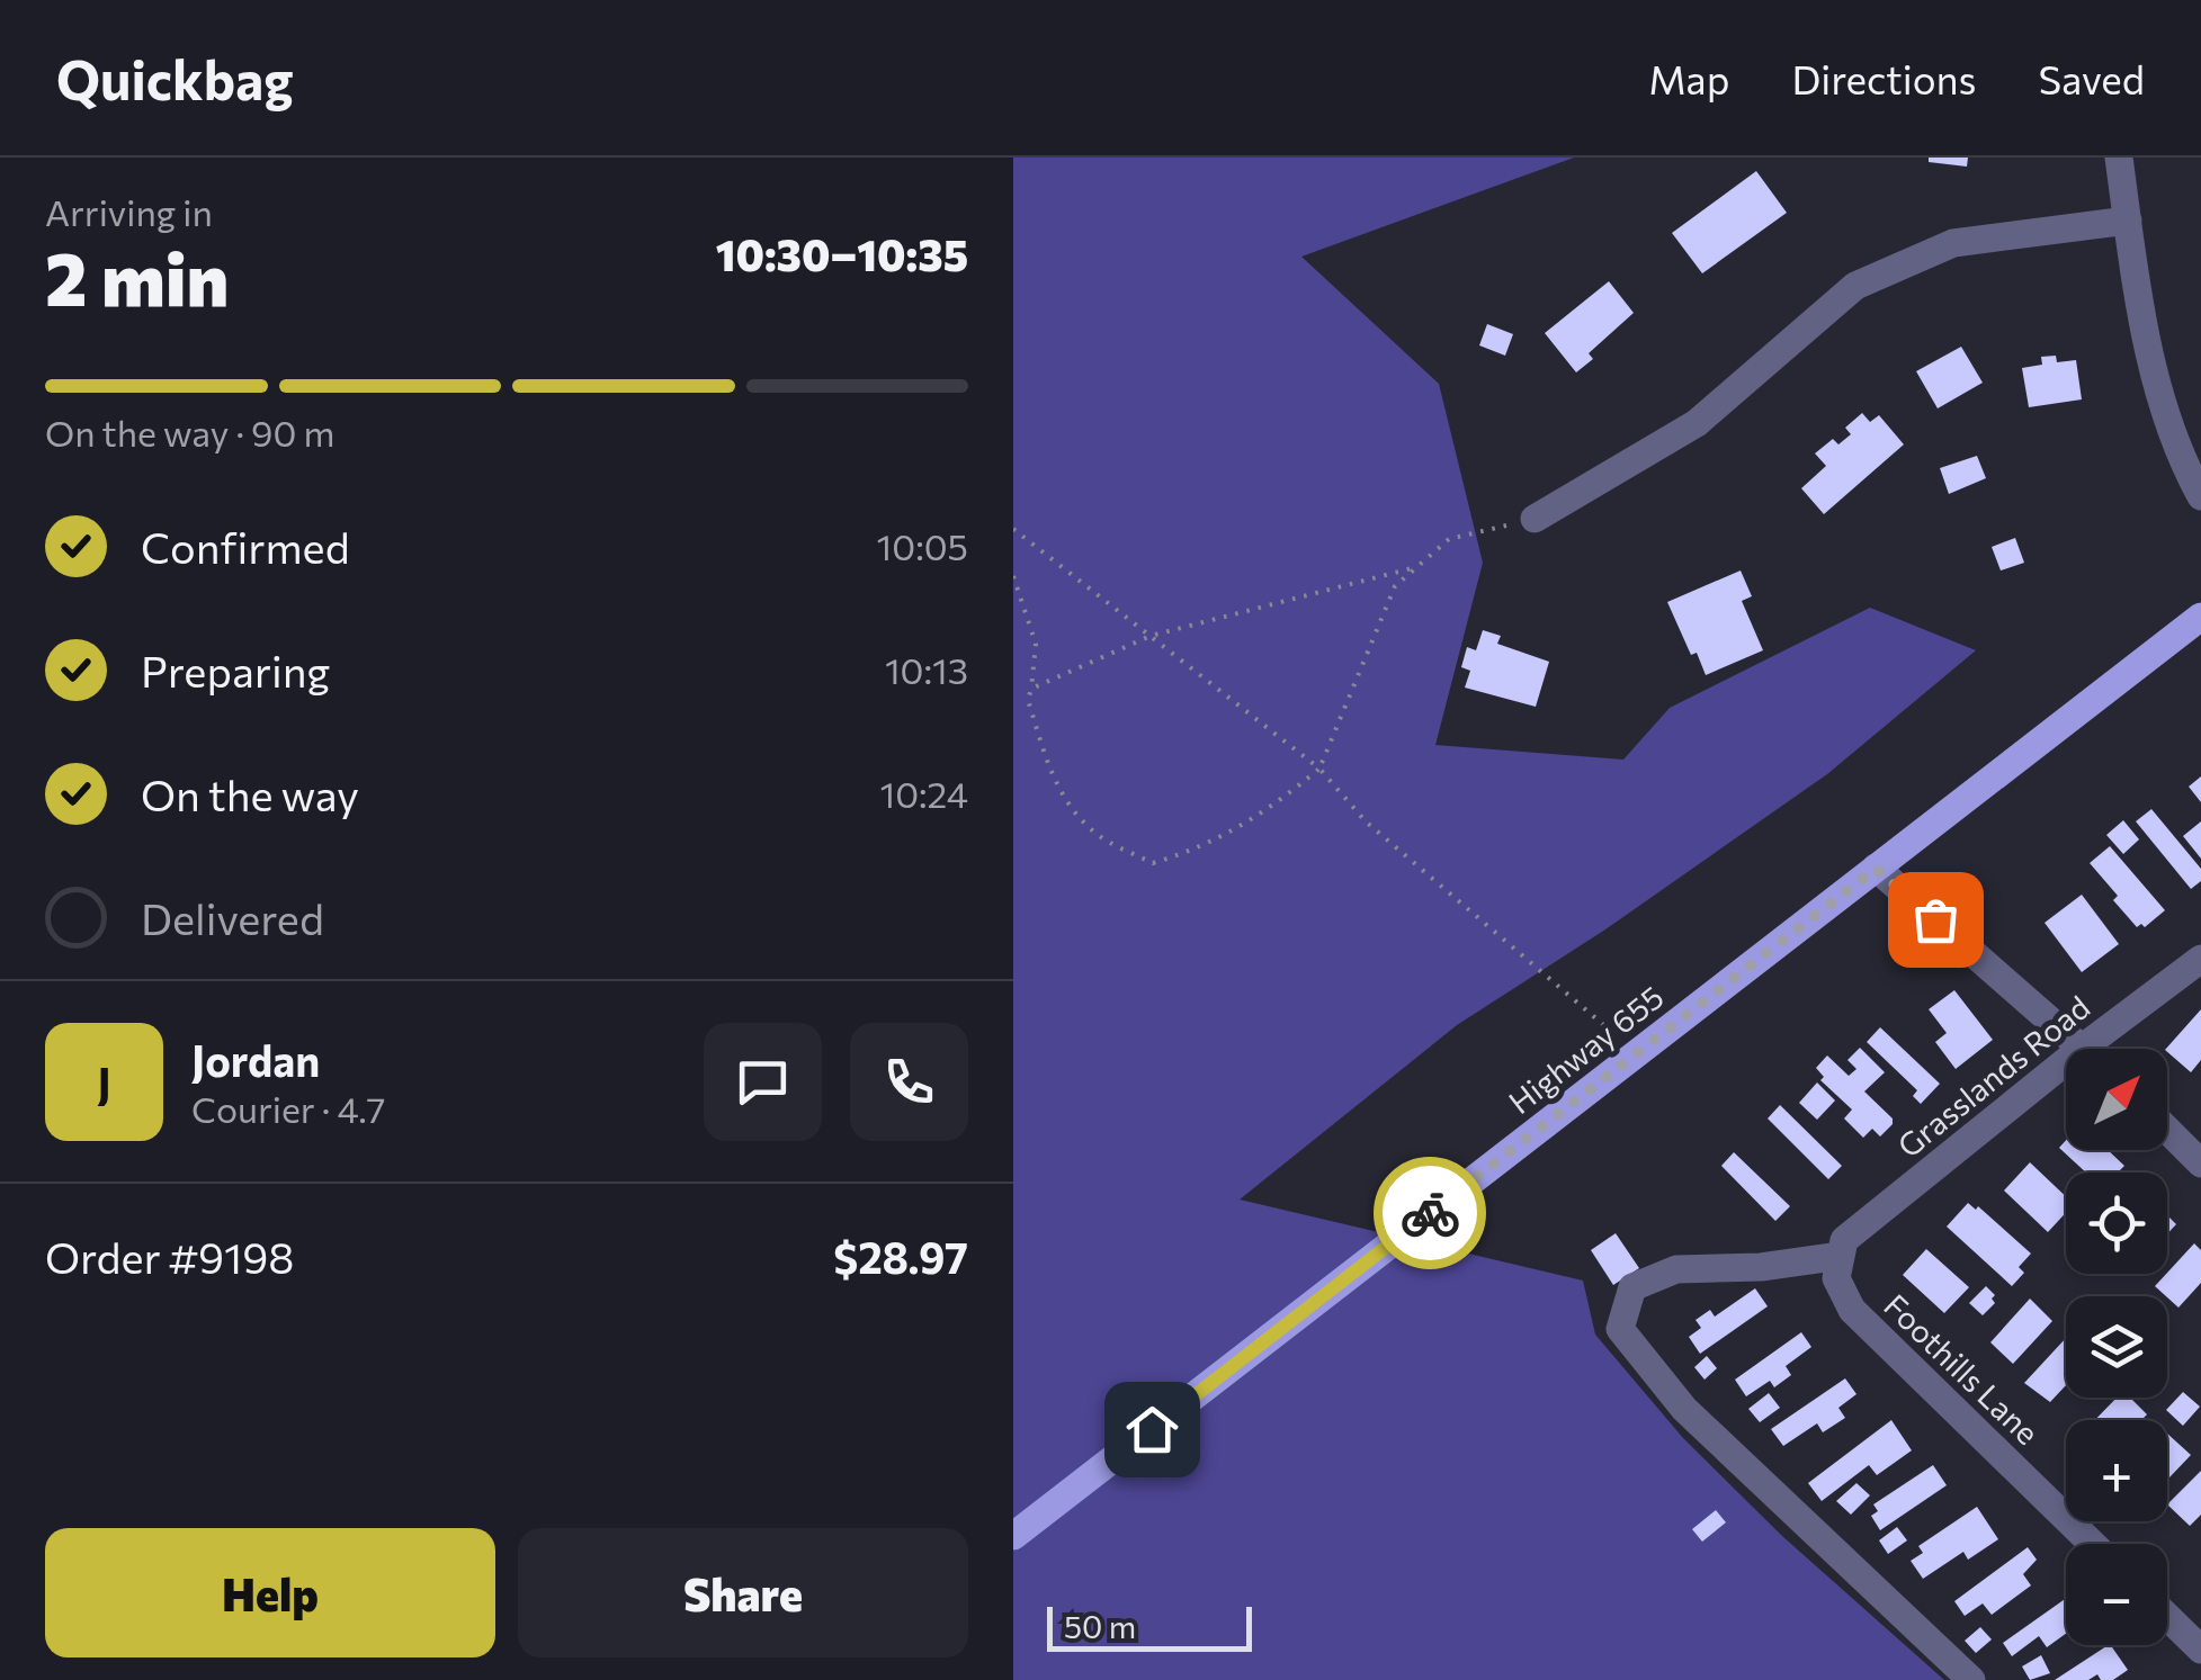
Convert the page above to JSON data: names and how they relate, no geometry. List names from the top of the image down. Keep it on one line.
{"streets":{"main road":["Highway 655"],"street":["Grasslands Road","Foothills Lane"]},"crossings":[["Grasslands Road","Foothills Lane"]],"scale_bar":"50 m","north":"top right","page":{"header":"Quickbag","nav":["Map","Directions","Saved"],"heading":["2 min","Arriving in","10:30–10:35"],"panel":["Jordan","Courier · 4.7","Order #9198","$28.97"],"bar":"On the way · 90 m","list":[["Confirmed","10:05"],["Preparing","10:13"],["On the way","10:24"],"Delivered"],"round":"J","map_buttons":["+","−"],"buttons":["Help","Share"],"scale":"50 m"}}
